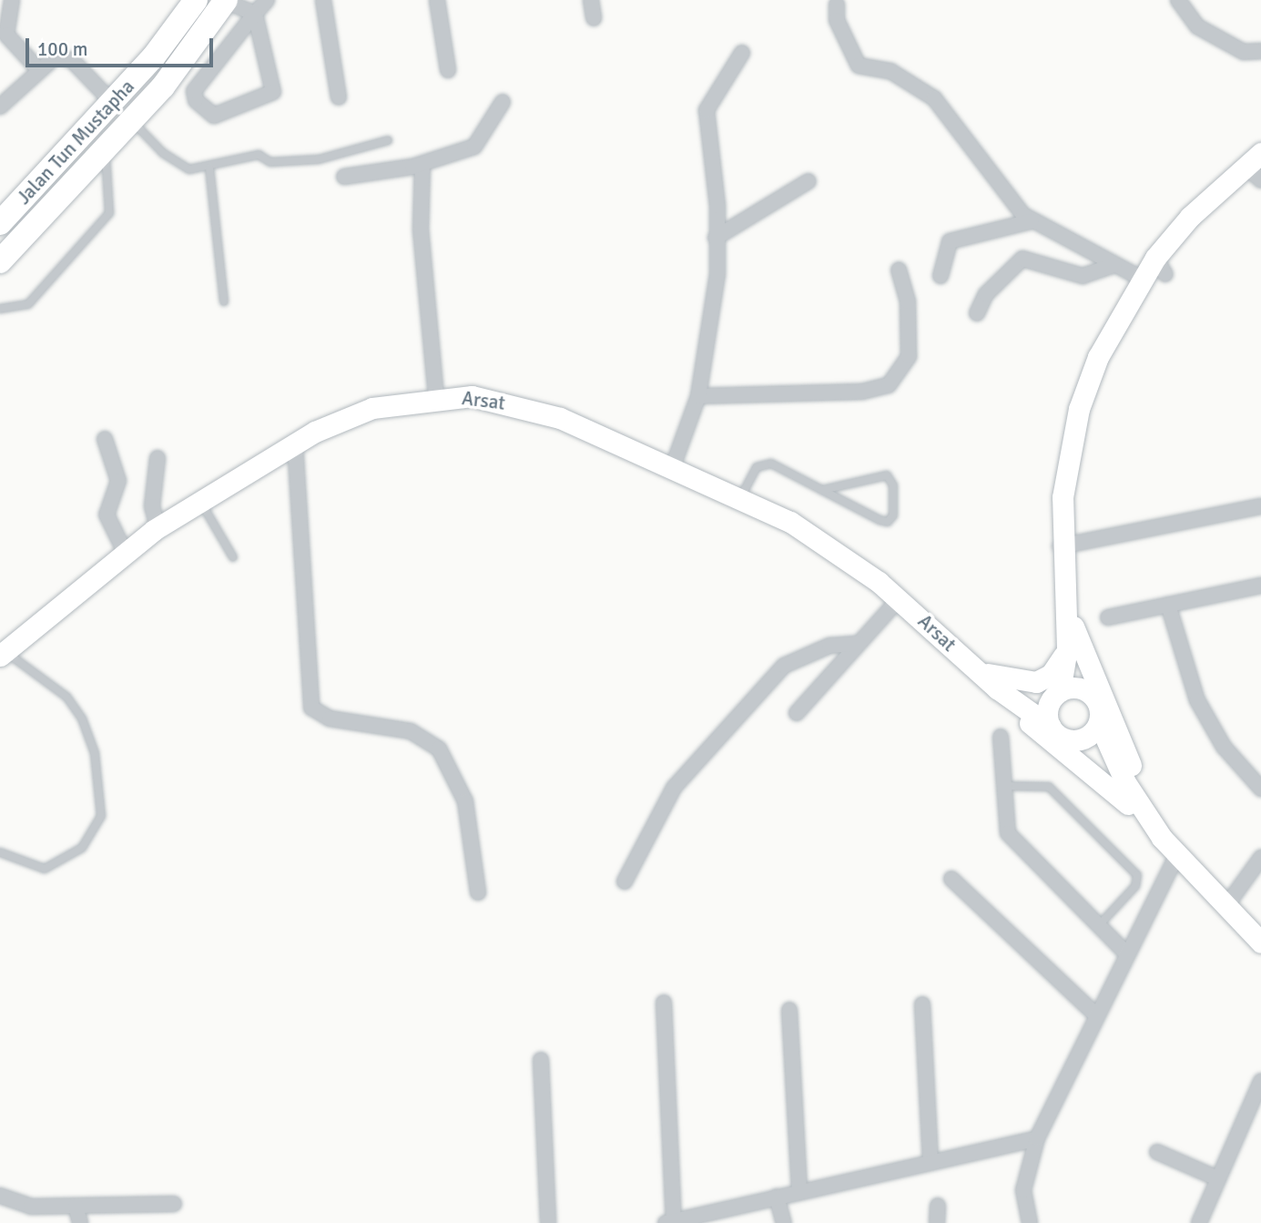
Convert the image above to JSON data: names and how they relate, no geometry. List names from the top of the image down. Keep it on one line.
{"streets":{"main road":["Jalan Tun Mustapha","Arsat"]},"scale_bar":"100 m"}
